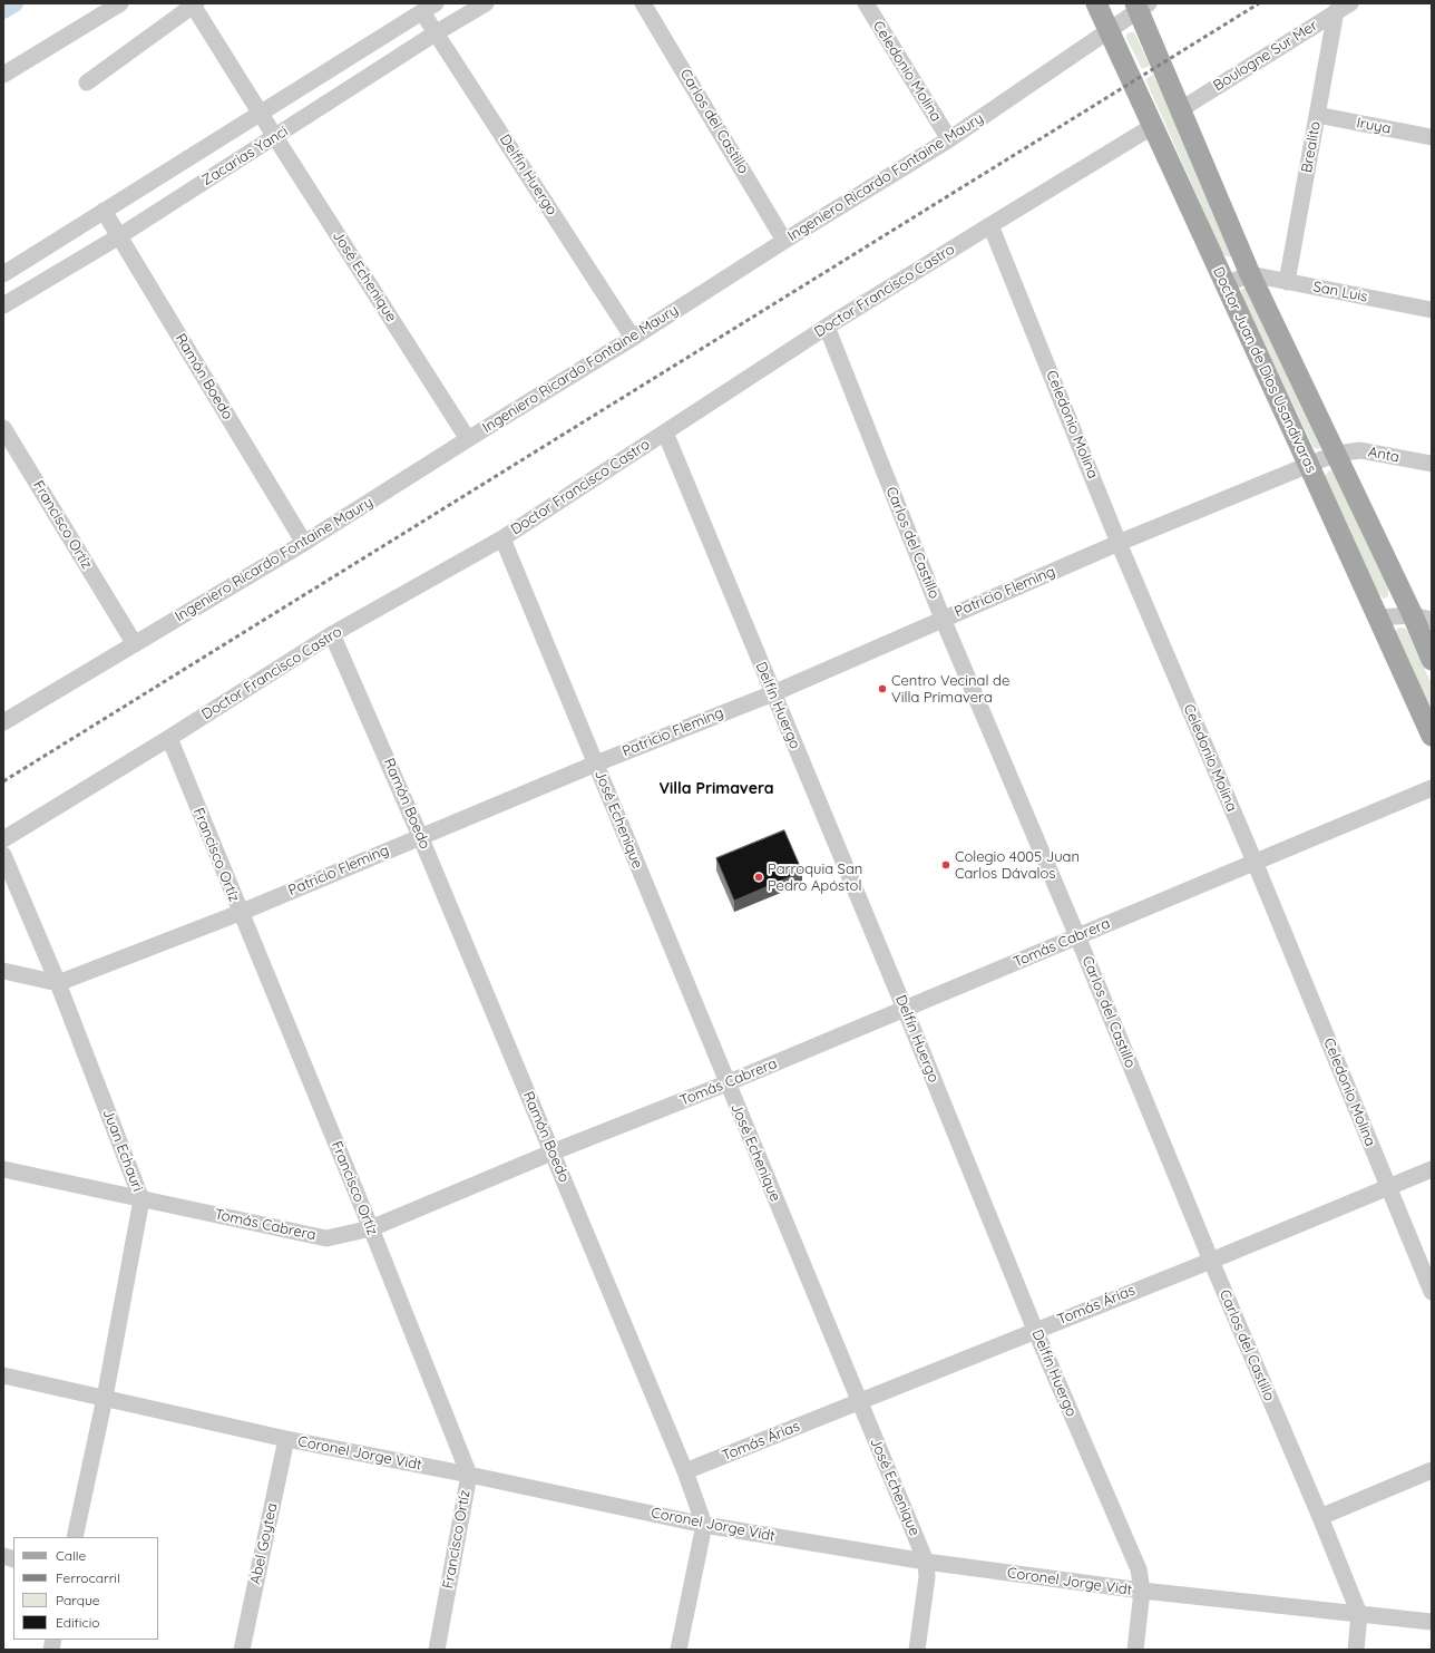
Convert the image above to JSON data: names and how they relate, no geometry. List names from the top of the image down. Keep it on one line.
{"streets":{"main road":["Doctor Juan de Dios Usandivaras"],"street":["Boulogne Sur Mer","Celedonio Molina","Carlos del Castillo","Iruya","Brealito","Zacarias Yanci","Delfín Huergo","Ingeniero Ricardo Fontaine Maury","José Echenique","Doctor Francisco Castro","San Luis","Ramón Boedo","Anta","Francisco Ortíz","Patricio Fleming","Tomás Cabrera","Juan Echauri","Tomás Árias","Coronel Jorge Vidt","Abel Goytea"]},"crossings":[["Boulogne Sur Mer","Brealito"],["Boulogne Sur Mer","Doctor Juan de Dios Usandivaras"],["Celedonio Molina","Ingeniero Ricardo Fontaine Maury"],["Celedonio Molina","Doctor Francisco Castro"],["Celedonio Molina","Patricio Fleming"],["Celedonio Molina","Tomás Cabrera"],["Celedonio Molina","Tomás Árias"],["Carlos del Castillo","Ingeniero Ricardo Fontaine Maury"],["Carlos del Castillo","Doctor Francisco Castro"],["Carlos del Castillo","Patricio Fleming"],["Carlos del Castillo","Tomás Cabrera"],["Carlos del Castillo","Tomás Árias"],["Carlos del Castillo","Coronel Jorge Vidt"],["Iruya","Brealito"],["Brealito","San Luis"],["Zacarias Yanci","Delfín Huergo"],["Zacarias Yanci","José Echenique"],["Zacarias Yanci","Ramón Boedo"],["Delfín Huergo","Ingeniero Ricardo Fontaine Maury"],["Delfín Huergo","Doctor Francisco Castro"],["Delfín Huergo","Patricio Fleming"],["Delfín Huergo","Tomás Cabrera"],["Delfín Huergo","Tomás Árias"],["Delfín Huergo","Coronel Jorge Vidt"],["Ingeniero Ricardo Fontaine Maury","José Echenique"],["Ingeniero Ricardo Fontaine Maury","Doctor Juan de Dios Usandivaras"],["Ingeniero Ricardo Fontaine Maury","Ramón Boedo"],["Ingeniero Ricardo Fontaine Maury","Francisco Ortíz"],["José Echenique","Doctor Francisco Castro"],["José Echenique","Patricio Fleming"],["José Echenique","Tomás Cabrera"],["José Echenique","Tomás Árias"],["José Echenique","Coronel Jorge Vidt"],["Doctor Francisco Castro","Doctor Juan de Dios Usandivaras"],["Doctor Francisco Castro","Ramón Boedo"],["Doctor Francisco Castro","Francisco Ortíz"],["San Luis","Doctor Juan de Dios Usandivaras"],["Doctor Juan de Dios Usandivaras","Anta"],["Doctor Juan de Dios Usandivaras","Patricio Fleming"],["Ramón Boedo","Patricio Fleming"],["Ramón Boedo","Tomás Cabrera"],["Ramón Boedo","Tomás Árias"],["Ramón Boedo","Coronel Jorge Vidt"],["Anta","Patricio Fleming"],["Francisco Ortíz","Patricio Fleming"],["Francisco Ortíz","Tomás Cabrera"],["Francisco Ortíz","Coronel Jorge Vidt"],["Patricio Fleming","Juan Echauri"],["Tomás Cabrera","Juan Echauri"],["Juan Echauri","Coronel Jorge Vidt"],["Coronel Jorge Vidt","Abel Goytea"]],"districts":["Villa Primavera"],"places":["Centro Vecinal de Villa Primavera","Colegio 4005 Juan Carlos Dávalos","Parroquia San Pedro Apóstol"],"legend":["Calle","Ferrocarril","Parque","Edificio"]}
